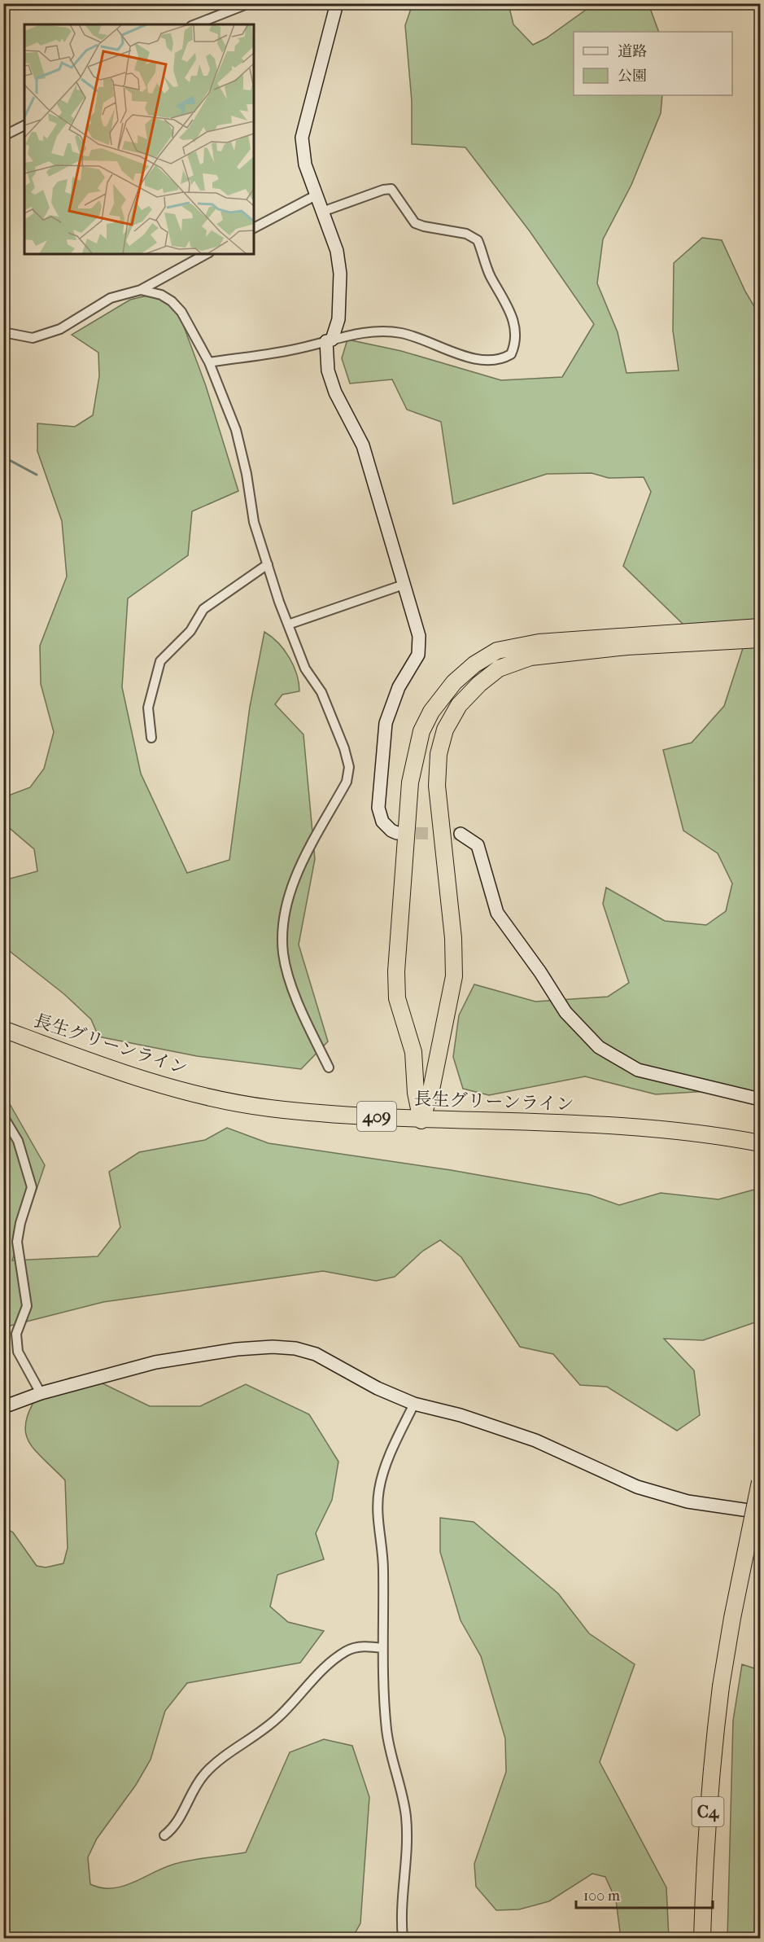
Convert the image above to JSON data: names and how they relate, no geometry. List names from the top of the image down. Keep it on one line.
{"streets":{"highway":["長生グリーンライン","409","C4"]},"legend":["道路","公園"],"scale_bar":"100 m"}
